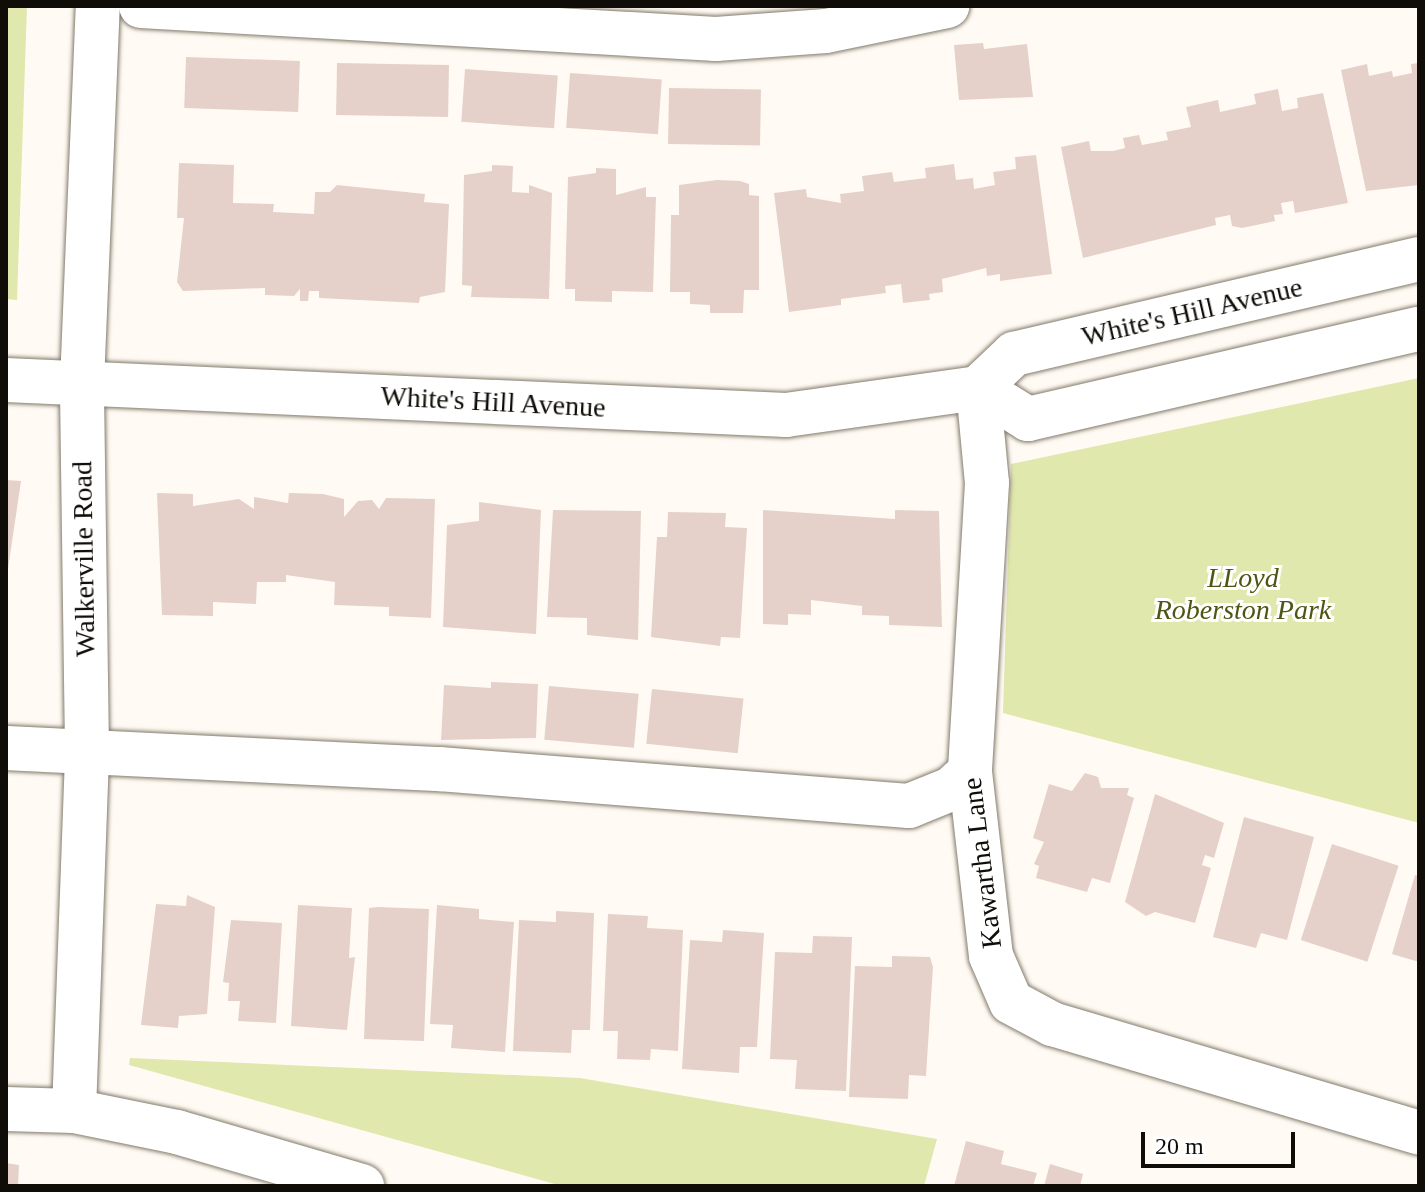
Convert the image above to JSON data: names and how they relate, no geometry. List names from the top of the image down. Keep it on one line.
{"streets":{"street":["White's Hill Avenue","Walkerville Road","Kawartha Lane"]},"crossings":[["White's Hill Avenue","Walkerville Road"],["White's Hill Avenue","Kawartha Lane"]],"parks":["LLoyd Roberston Park"],"scale_bar":"20 m"}
